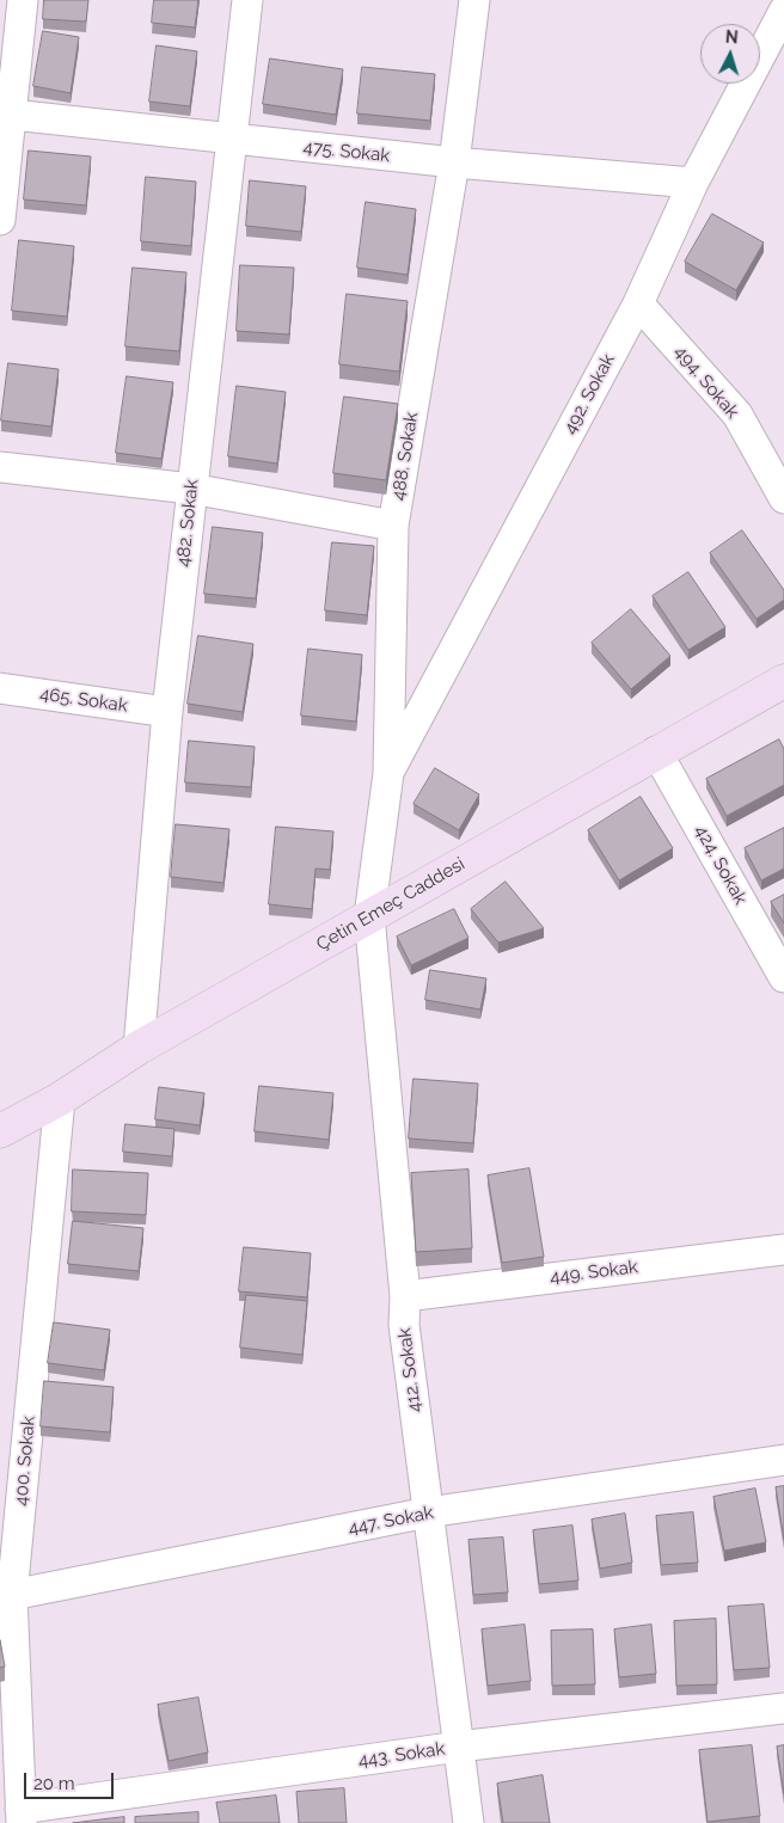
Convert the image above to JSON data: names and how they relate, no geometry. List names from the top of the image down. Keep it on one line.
{"streets":{"street":["475. Sokak","494. Sokak","492. Sokak","488. Sokak","482. Sokak","465. Sokak","424. Sokak","Çetin Emeç Caddesi","449. Sokak","412. Sokak","400. Sokak","447. Sokak","443. Sokak"]},"crossings":[["475. Sokak","492. Sokak"],["475. Sokak","488. Sokak"],["475. Sokak","482. Sokak"],["494. Sokak","492. Sokak"],["492. Sokak","488. Sokak"],["488. Sokak","Çetin Emeç Caddesi"],["488. Sokak","412. Sokak"],["482. Sokak","465. Sokak"],["482. Sokak","Çetin Emeç Caddesi"],["424. Sokak","Çetin Emeç Caddesi"],["Çetin Emeç Caddesi","412. Sokak"],["Çetin Emeç Caddesi","400. Sokak"],["449. Sokak","412. Sokak"],["412. Sokak","447. Sokak"],["412. Sokak","443. Sokak"],["400. Sokak","447. Sokak"],["400. Sokak","443. Sokak"]],"scale_bar":"20 m","north":"top"}
